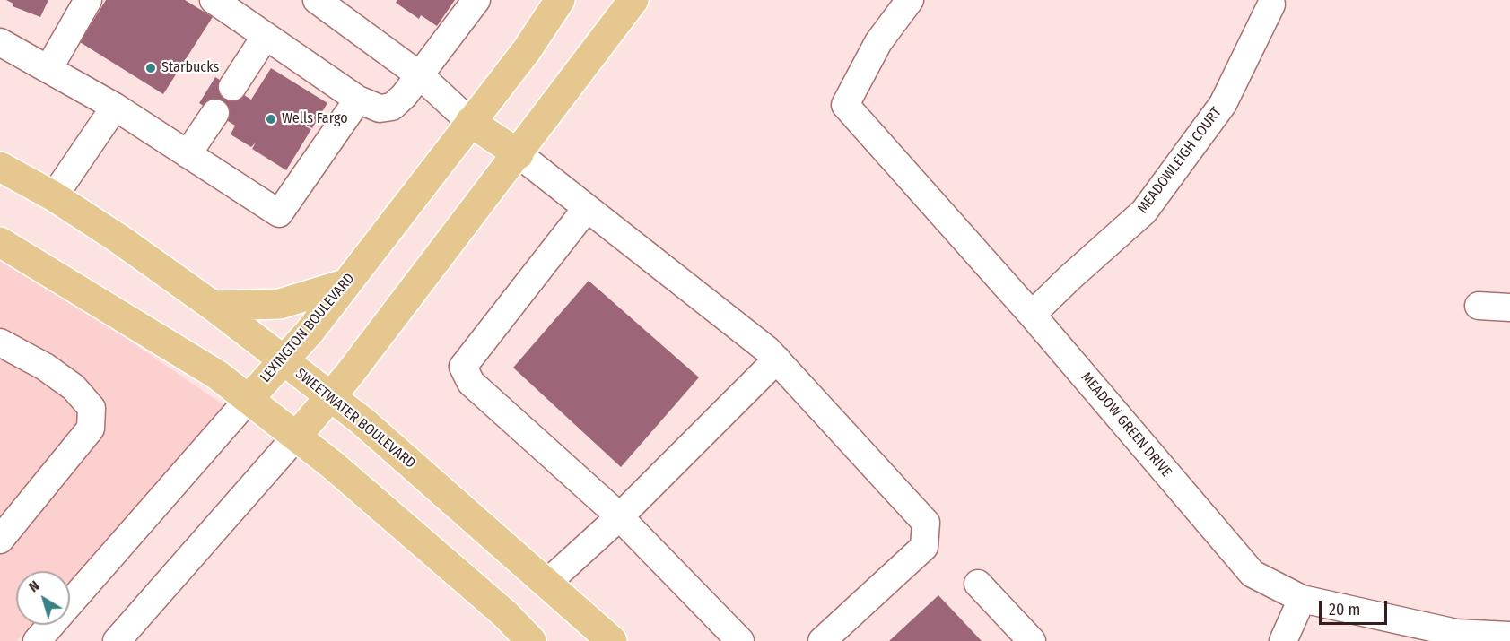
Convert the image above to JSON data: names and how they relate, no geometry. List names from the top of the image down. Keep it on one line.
{"streets":{"main road":["LEXINGTON BOULEVARD","SWEETWATER BOULEVARD"],"street":["MEADOWLEIGH COURT","MEADOW GREEN DRIVE"]},"crossings":[["MEADOWLEIGH COURT","MEADOW GREEN DRIVE"],["LEXINGTON BOULEVARD","SWEETWATER BOULEVARD"]],"places":["Starbucks","Wells Fargo"],"scale_bar":"20 m","north":"top left"}
